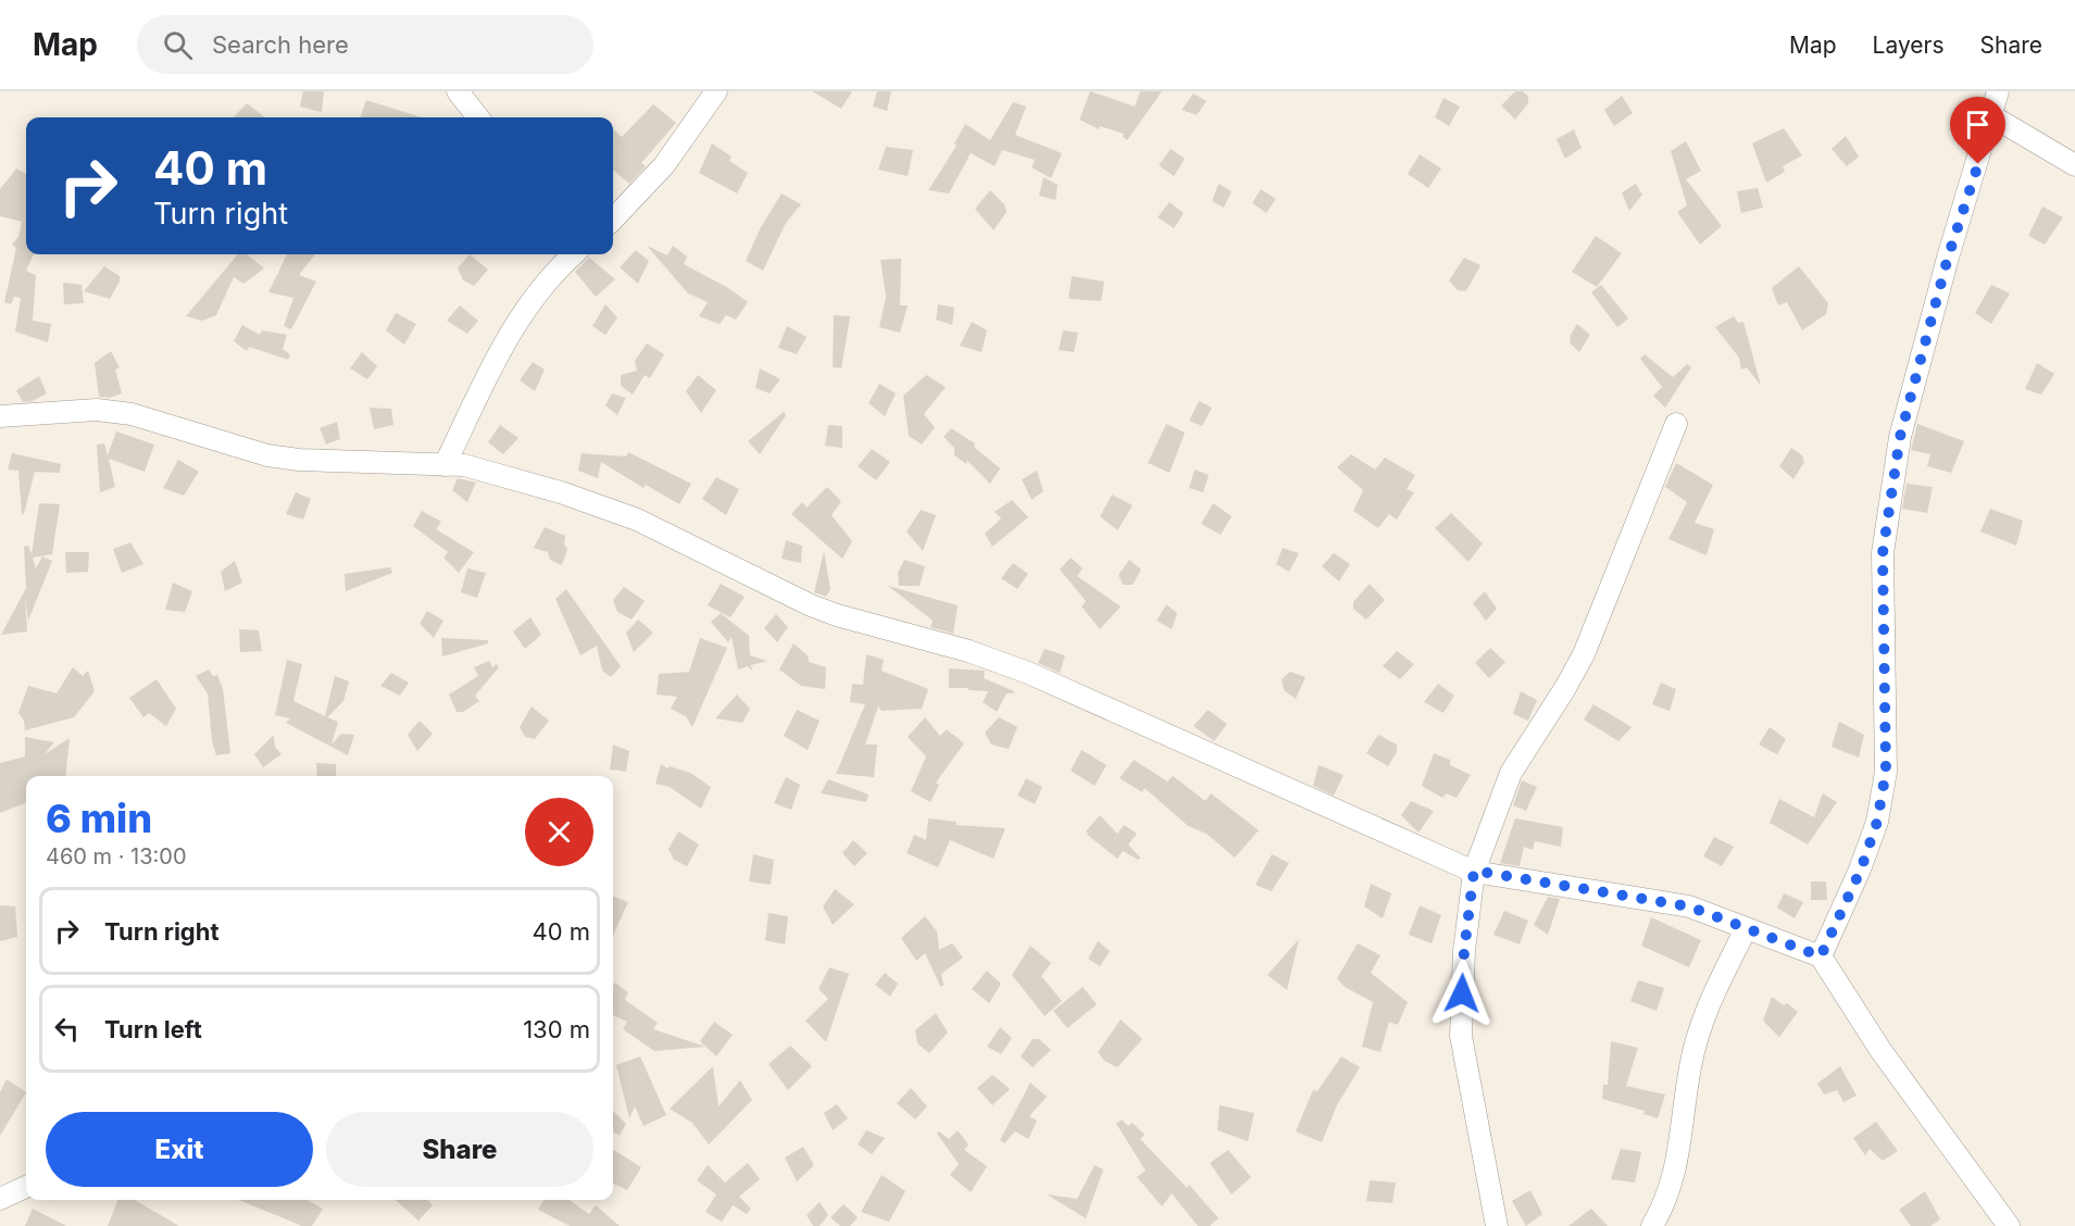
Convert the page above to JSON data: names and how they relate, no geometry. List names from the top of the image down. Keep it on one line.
{"page":{"header":"Map","search":"Search here","nav":["Map","Layers","Share"],"turn":["40 m","Turn right"],"heading":["6 min","460 m · 13:00"],"list":[{"name":"Turn right","value":"40 m"},{"name":"Turn left","value":"130 m"}],"buttons":["Exit","Share"]}}
